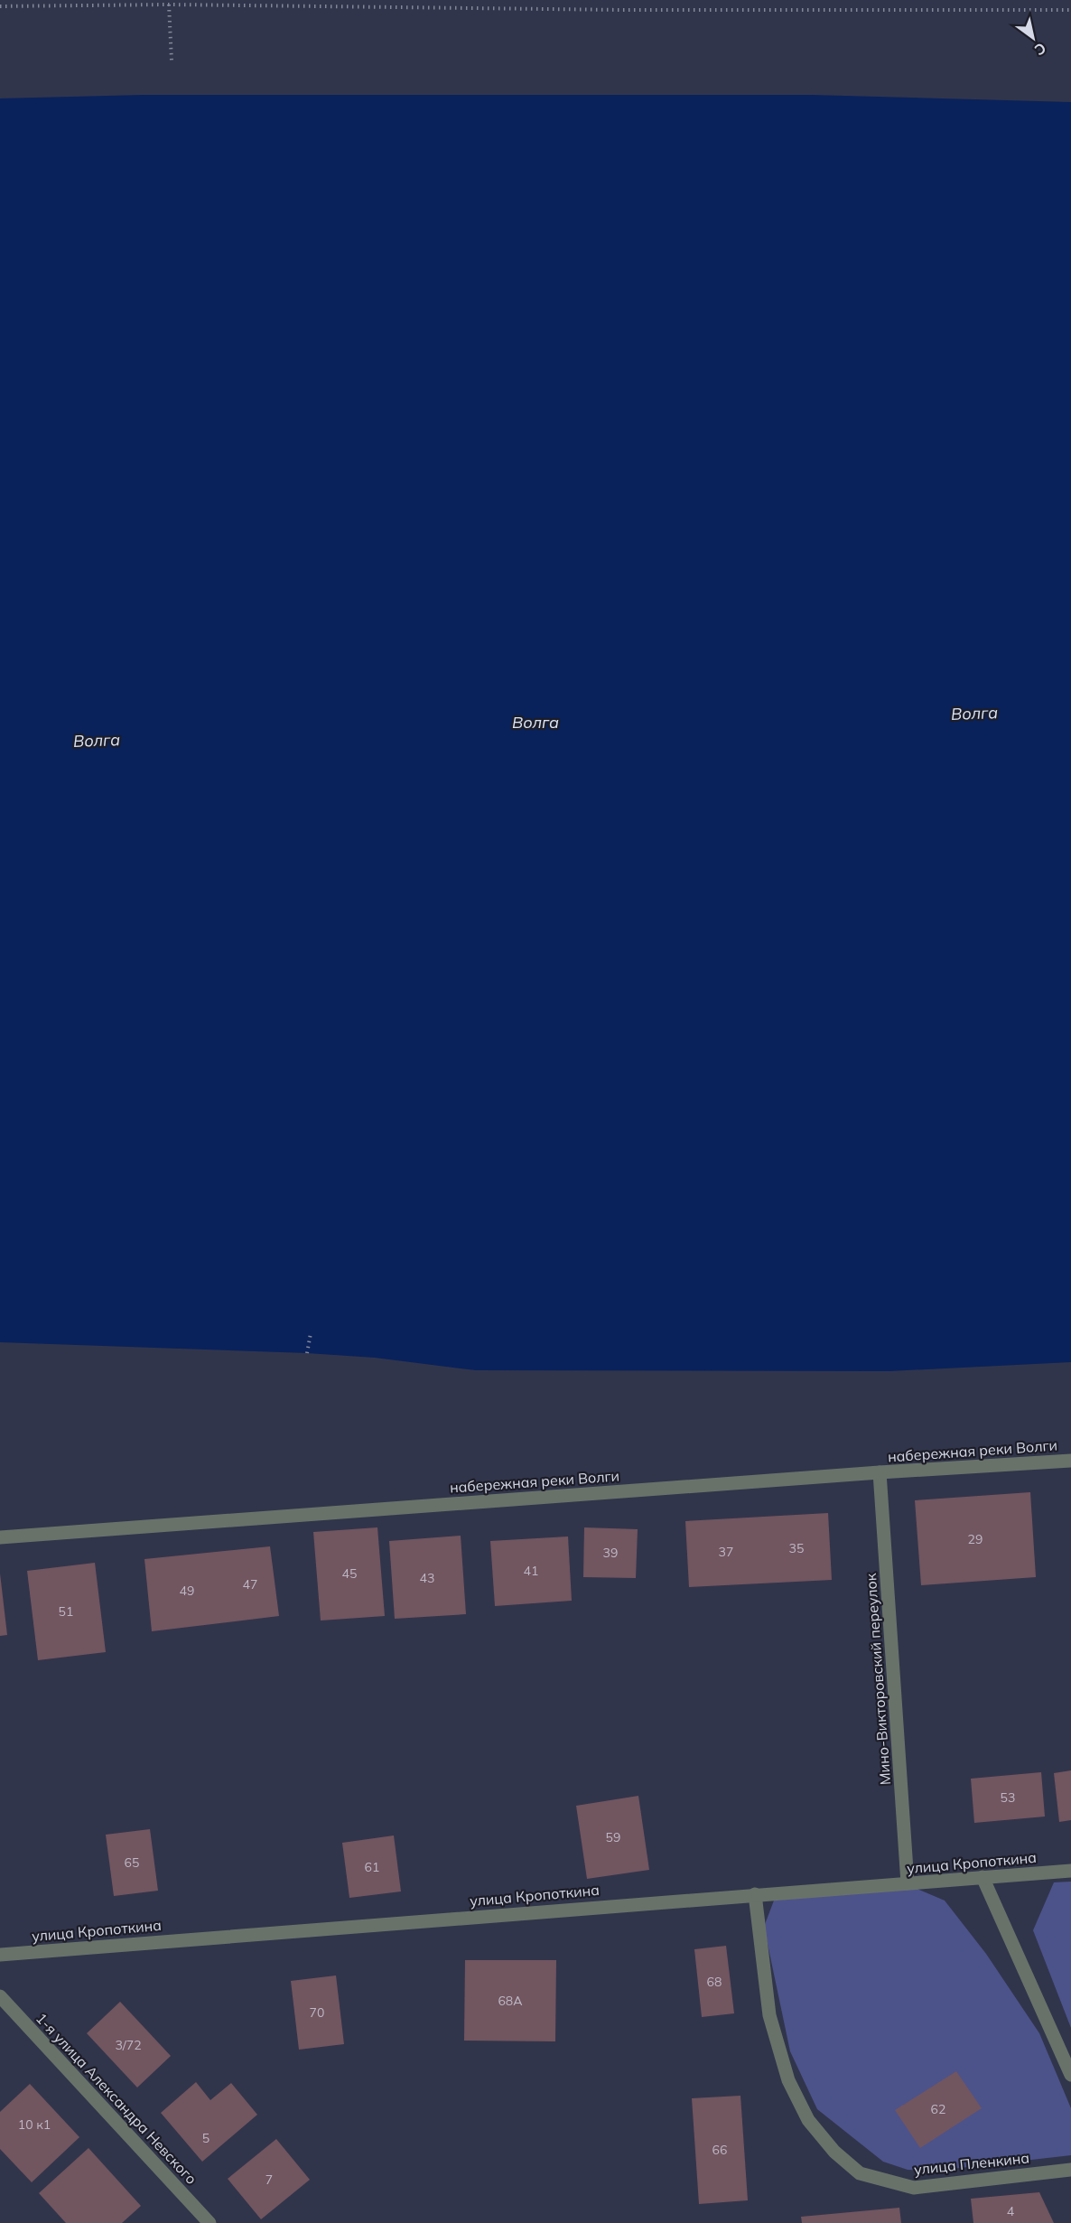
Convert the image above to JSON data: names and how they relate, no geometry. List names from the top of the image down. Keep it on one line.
{"streets":{"street":["набережная реки Волги","Мино-Викторовский переулок","улица Кропоткина","1-я улица Александра Невского","улица Пленкина"]},"crossings":[["набережная реки Волги","Мино-Викторовский переулок"],["Мино-Викторовский переулок","улица Кропоткина"],["улица Кропоткина","улица Пленкина"]],"water":["Волга"],"house_numbers":["29","35","37","39","41","45","43","47","49","51","53","59","65","61","68","68А","70","3/72","62","10 к1","5","66","7","4"],"north":"bottom right"}
